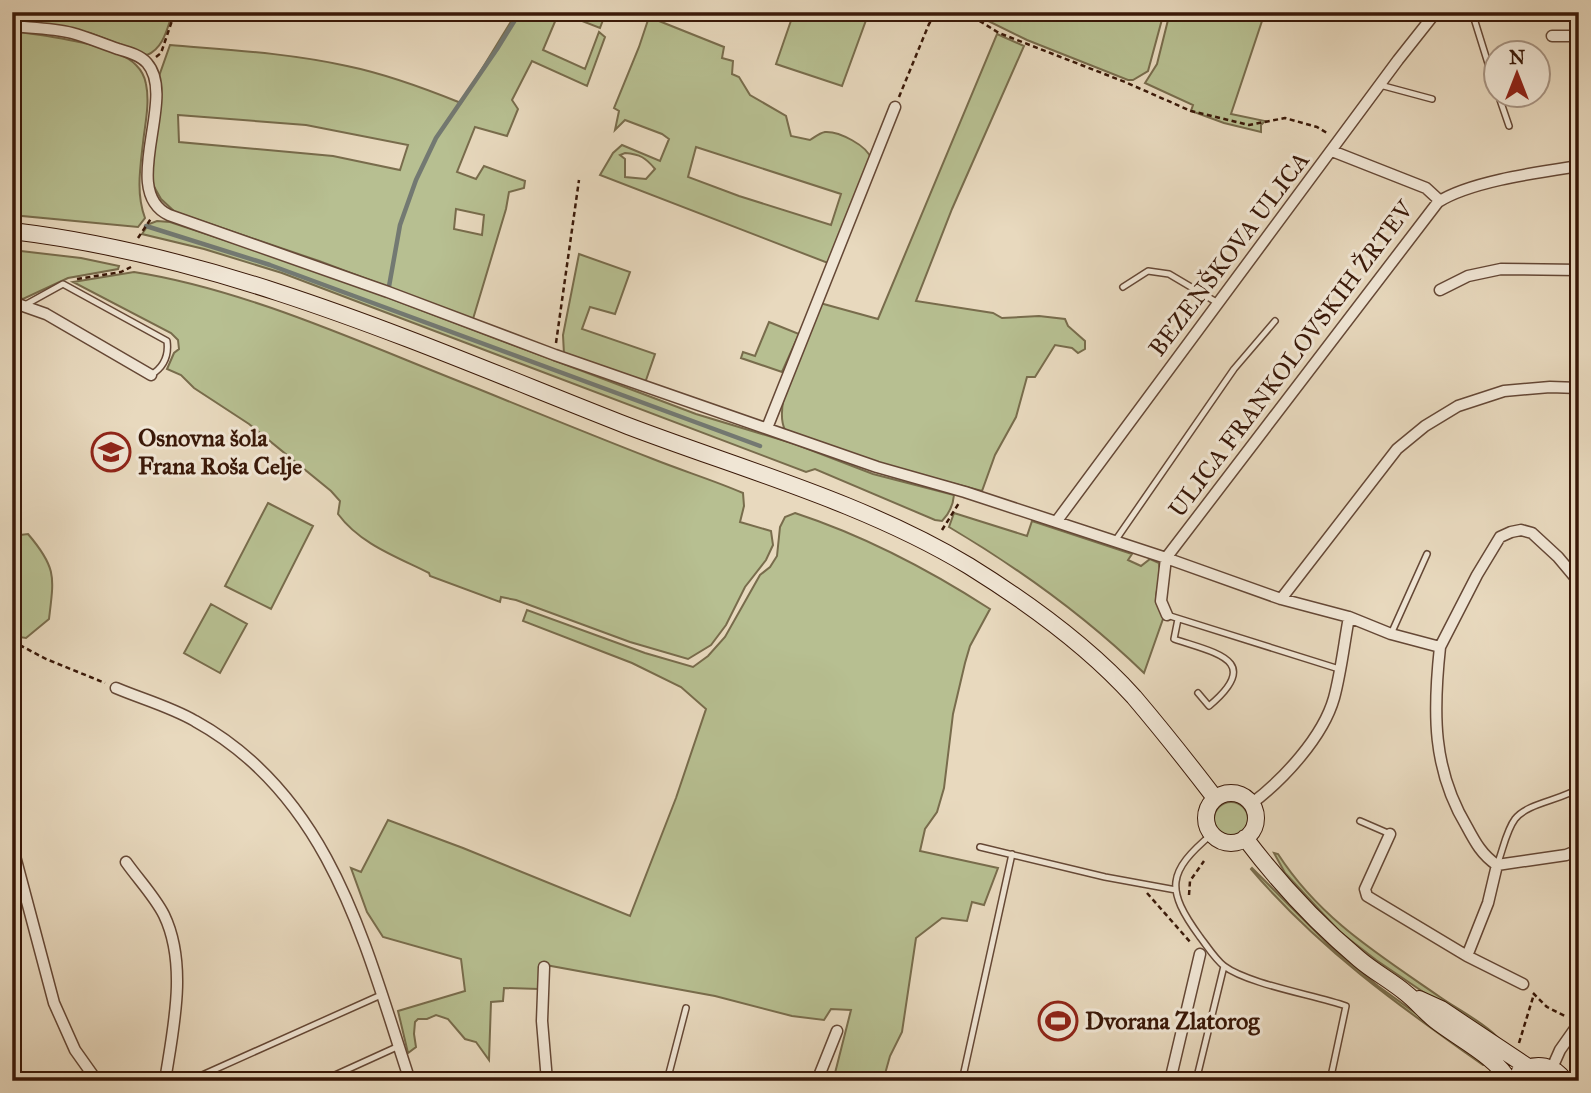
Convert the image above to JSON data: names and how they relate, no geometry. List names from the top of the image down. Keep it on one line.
{"streets":{"street":["BEZENŠKOVA ULICA","ULICA FRANKOLOVSKIH ŽRTEV"]},"places":{"school or university":["Osnovna šola Frana Roša Celje"],"sports":["Dvorana Zlatorog"]},"north":"top"}
